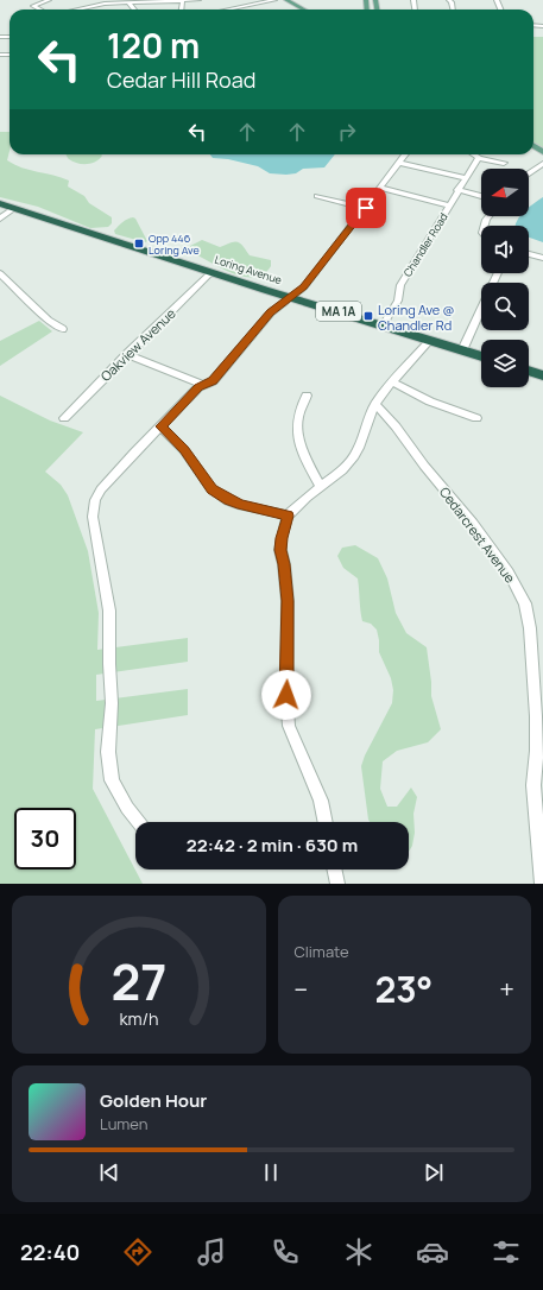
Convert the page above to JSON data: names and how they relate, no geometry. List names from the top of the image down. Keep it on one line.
{"streets":{"highway":["Loring Avenue","MA 1A"],"street":["Chandler Road","Oakview Avenue","Cedarcrest Avenue"]},"crossings":[["Chandler Road","Loring Avenue"],["Loring Avenue","Oakview Avenue"]],"places":{"transit":["Opp 446 Loring Ave","Loring Ave @ Chandler Rd"]},"north":"left","page":{"turn":["120 m","Cedar Hill Road"],"limit":"30","trip":"22:42 · 2 min · 630 m","tile":"Climate","heat":["−","23°","+"],"song":["Golden Hour","Lumen"],"tabs":"22:40","gauge":["27","km/h"]}}
